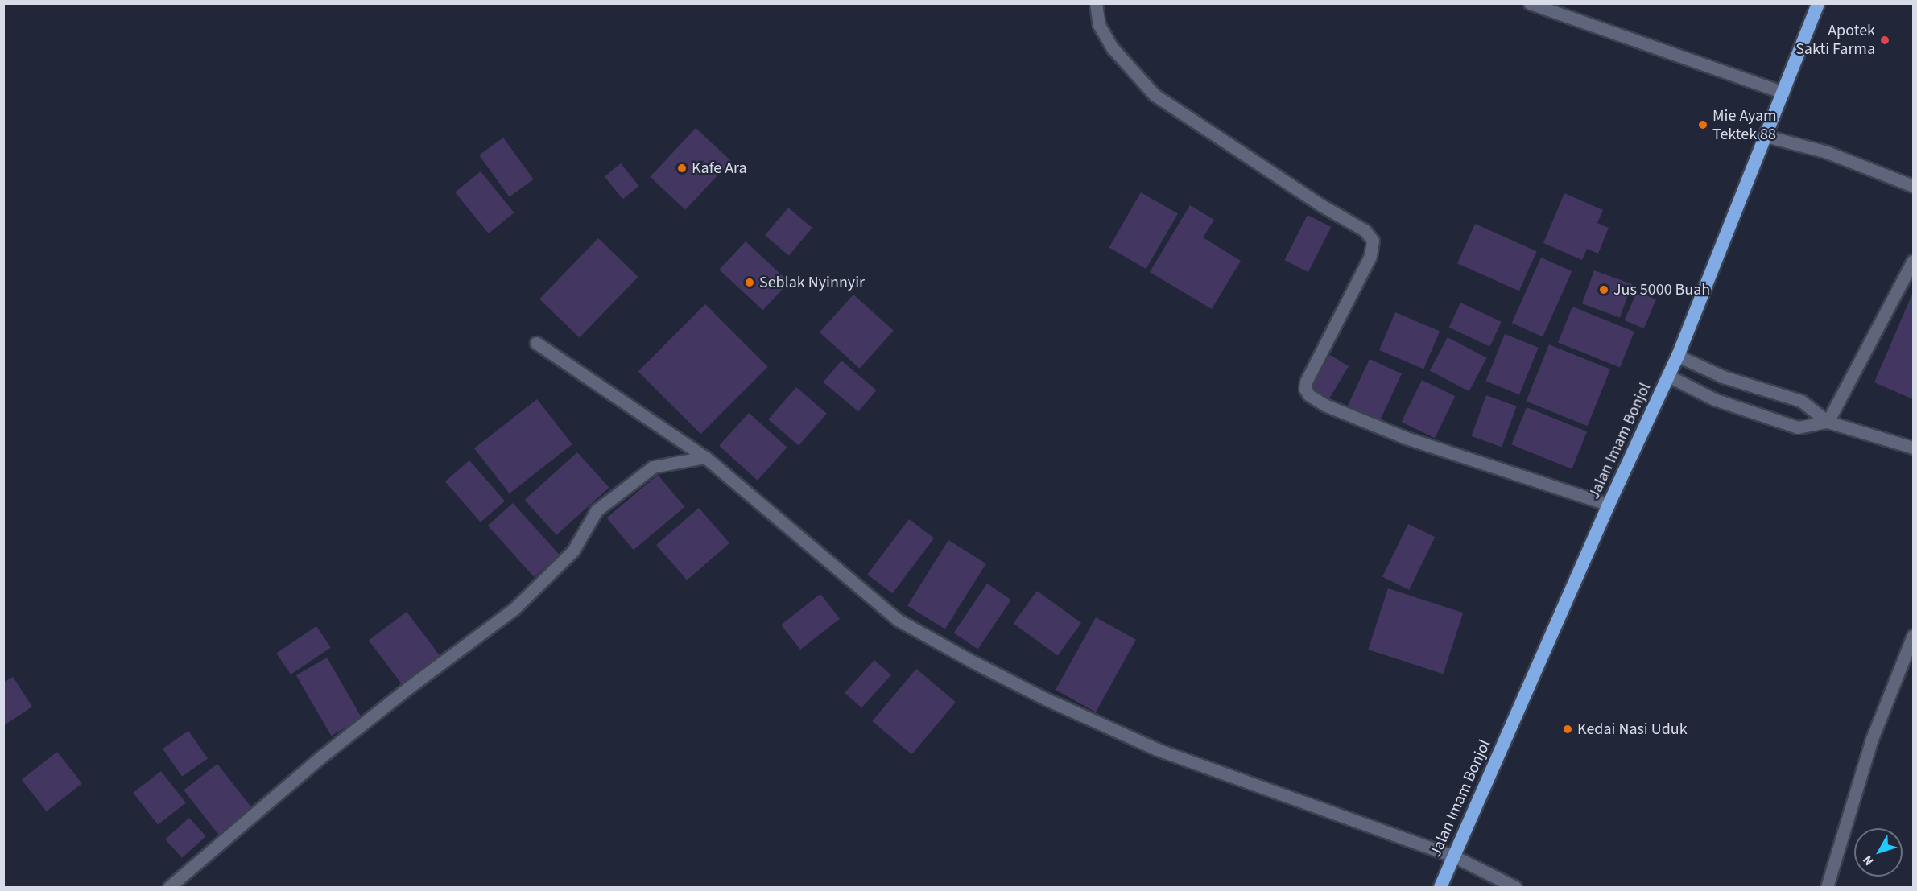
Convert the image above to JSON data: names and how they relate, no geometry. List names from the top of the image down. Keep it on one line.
{"streets":{"highway":["Jalan Imam Bonjol"]},"places":["Apotek Sakti Farma","Mie Ayam Tektek 88","Kafe Ara","Seblak Nyinnyir","Jus 5000 Buah","Kedai Nasi Uduk"],"north":"bottom left"}
